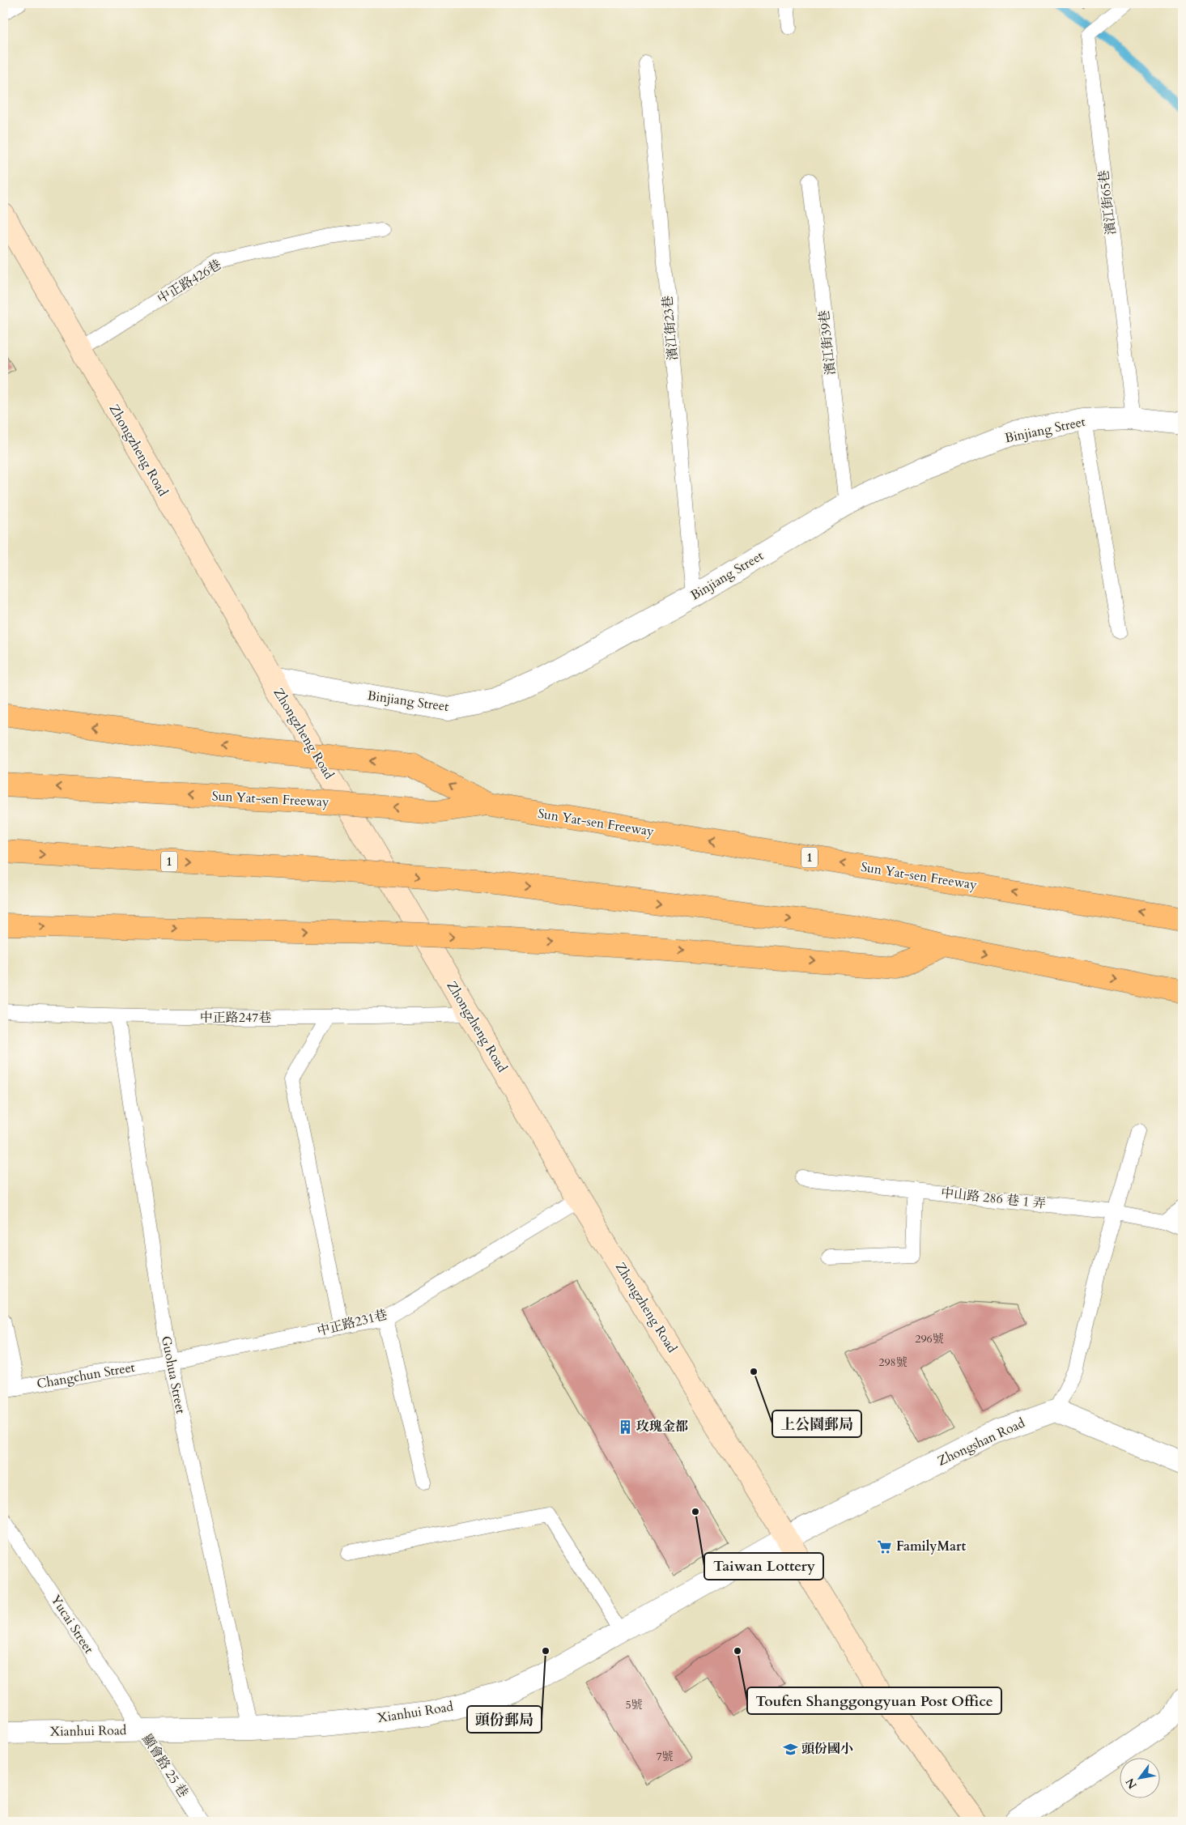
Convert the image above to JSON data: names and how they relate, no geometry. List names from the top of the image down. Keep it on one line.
{"streets":{"highway":["Sun Yat-sen Freeway","1"],"main road":["Zhongzheng Road"],"street":["Binjiang Street","Zhongshan Road","Xianhui Road"],"lane":["濱江街65巷","中正路426巷","濱江街23巷","濱江街39巷","中正路247巷","中山路 286 巷 1 弄","中正路231巷","Guohua Street","Changchun Street","Yucai Street","顯會路 25 巷"]},"crossings":[["濱江街65巷","Binjiang Street"],["中正路426巷","Zhongzheng Road"],["濱江街23巷","Binjiang Street"],["濱江街39巷","Binjiang Street"],["Binjiang Street","Zhongzheng Road"],["Zhongzheng Road","中正路247巷"],["Zhongzheng Road","中正路231巷"],["Zhongzheng Road","Zhongshan Road"],["Zhongzheng Road","Xianhui Road"],["中正路247巷","Guohua Street"],["中正路231巷","Guohua Street"],["中正路231巷","Changchun Street"],["Guohua Street","Changchun Street"],["Guohua Street","Xianhui Road"],["Zhongshan Road","Xianhui Road"],["Yucai Street","Xianhui Road"],["Yucai Street","顯會路 25 巷"],["Xianhui Road","顯會路 25 巷"]],"places":{"other":["上公園郵局","Taiwan Lottery","頭份郵局","Toufen Shanggongyuan Post Office"],"building":["玫瑰金都"],"supermarket":["FamilyMart"],"school or university":["頭份國小"]},"house_numbers":["296號","298號","5號","7號"],"north":"bottom left"}
